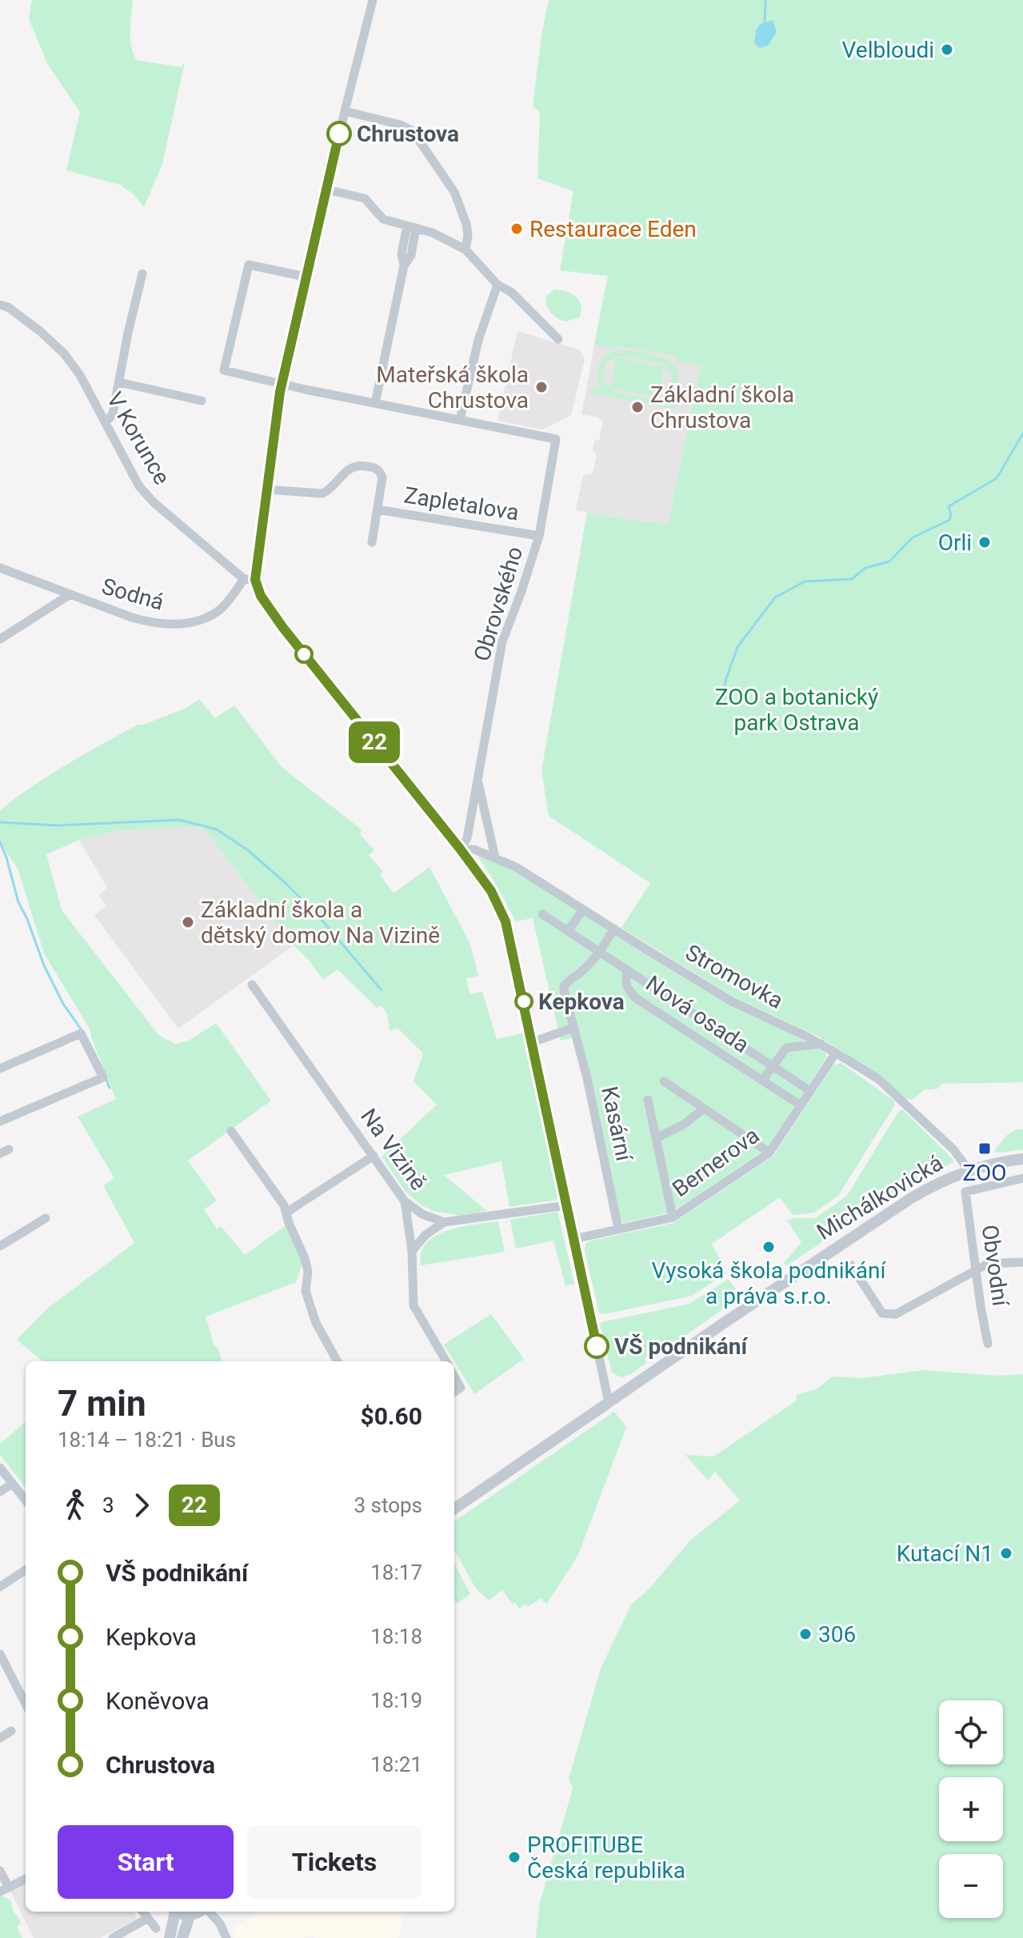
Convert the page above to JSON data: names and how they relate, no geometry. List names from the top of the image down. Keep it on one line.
{"streets":{"street":["V Korunce","Zapletalova","Sodná","Obrovského","Stromovka","Nová osada","Kasární","Na Vizině","Bernerova","Michálkovická","Obvodní"]},"crossings":[["V Korunce","Sodná"],["Zapletalova","Obrovského"],["Obrovského","Stromovka"],["Stromovka","Nová osada"],["Stromovka","Bernerova"],["Stromovka","Michálkovická"],["Nová osada","Bernerova"],["Kasární","Bernerova"]],"parks":["ZOO a botanický park Ostrava"],"places":{"other":["Velbloudi","Chrustova","Restaurace Eden","Mateřská škola Chrustova","Základní škola Chrustova","Orli","Základní škola a dětský domov Na Vizině","Kepkova","Vysoká škola podnikání a práva s.r.o.","VŠ podnikání","Kutací N1","306","PROFITUBE Česká republika"],"transit":["ZOO"]},"lines":["bus line 22"],"page":{"on_map":"22","heading":["7 min","18:14 – 18:21 · Bus","$0.60"],"legs":["3","22","3 stops"],"list":[{"name":"VŠ podnikání","value":"18:17"},{"name":"Kepkova","value":"18:18"},{"name":"Koněvova","value":"18:19"},{"name":"Chrustova","value":"18:21"}],"map_buttons":["+","−"],"buttons":["Start","Tickets"]}}
